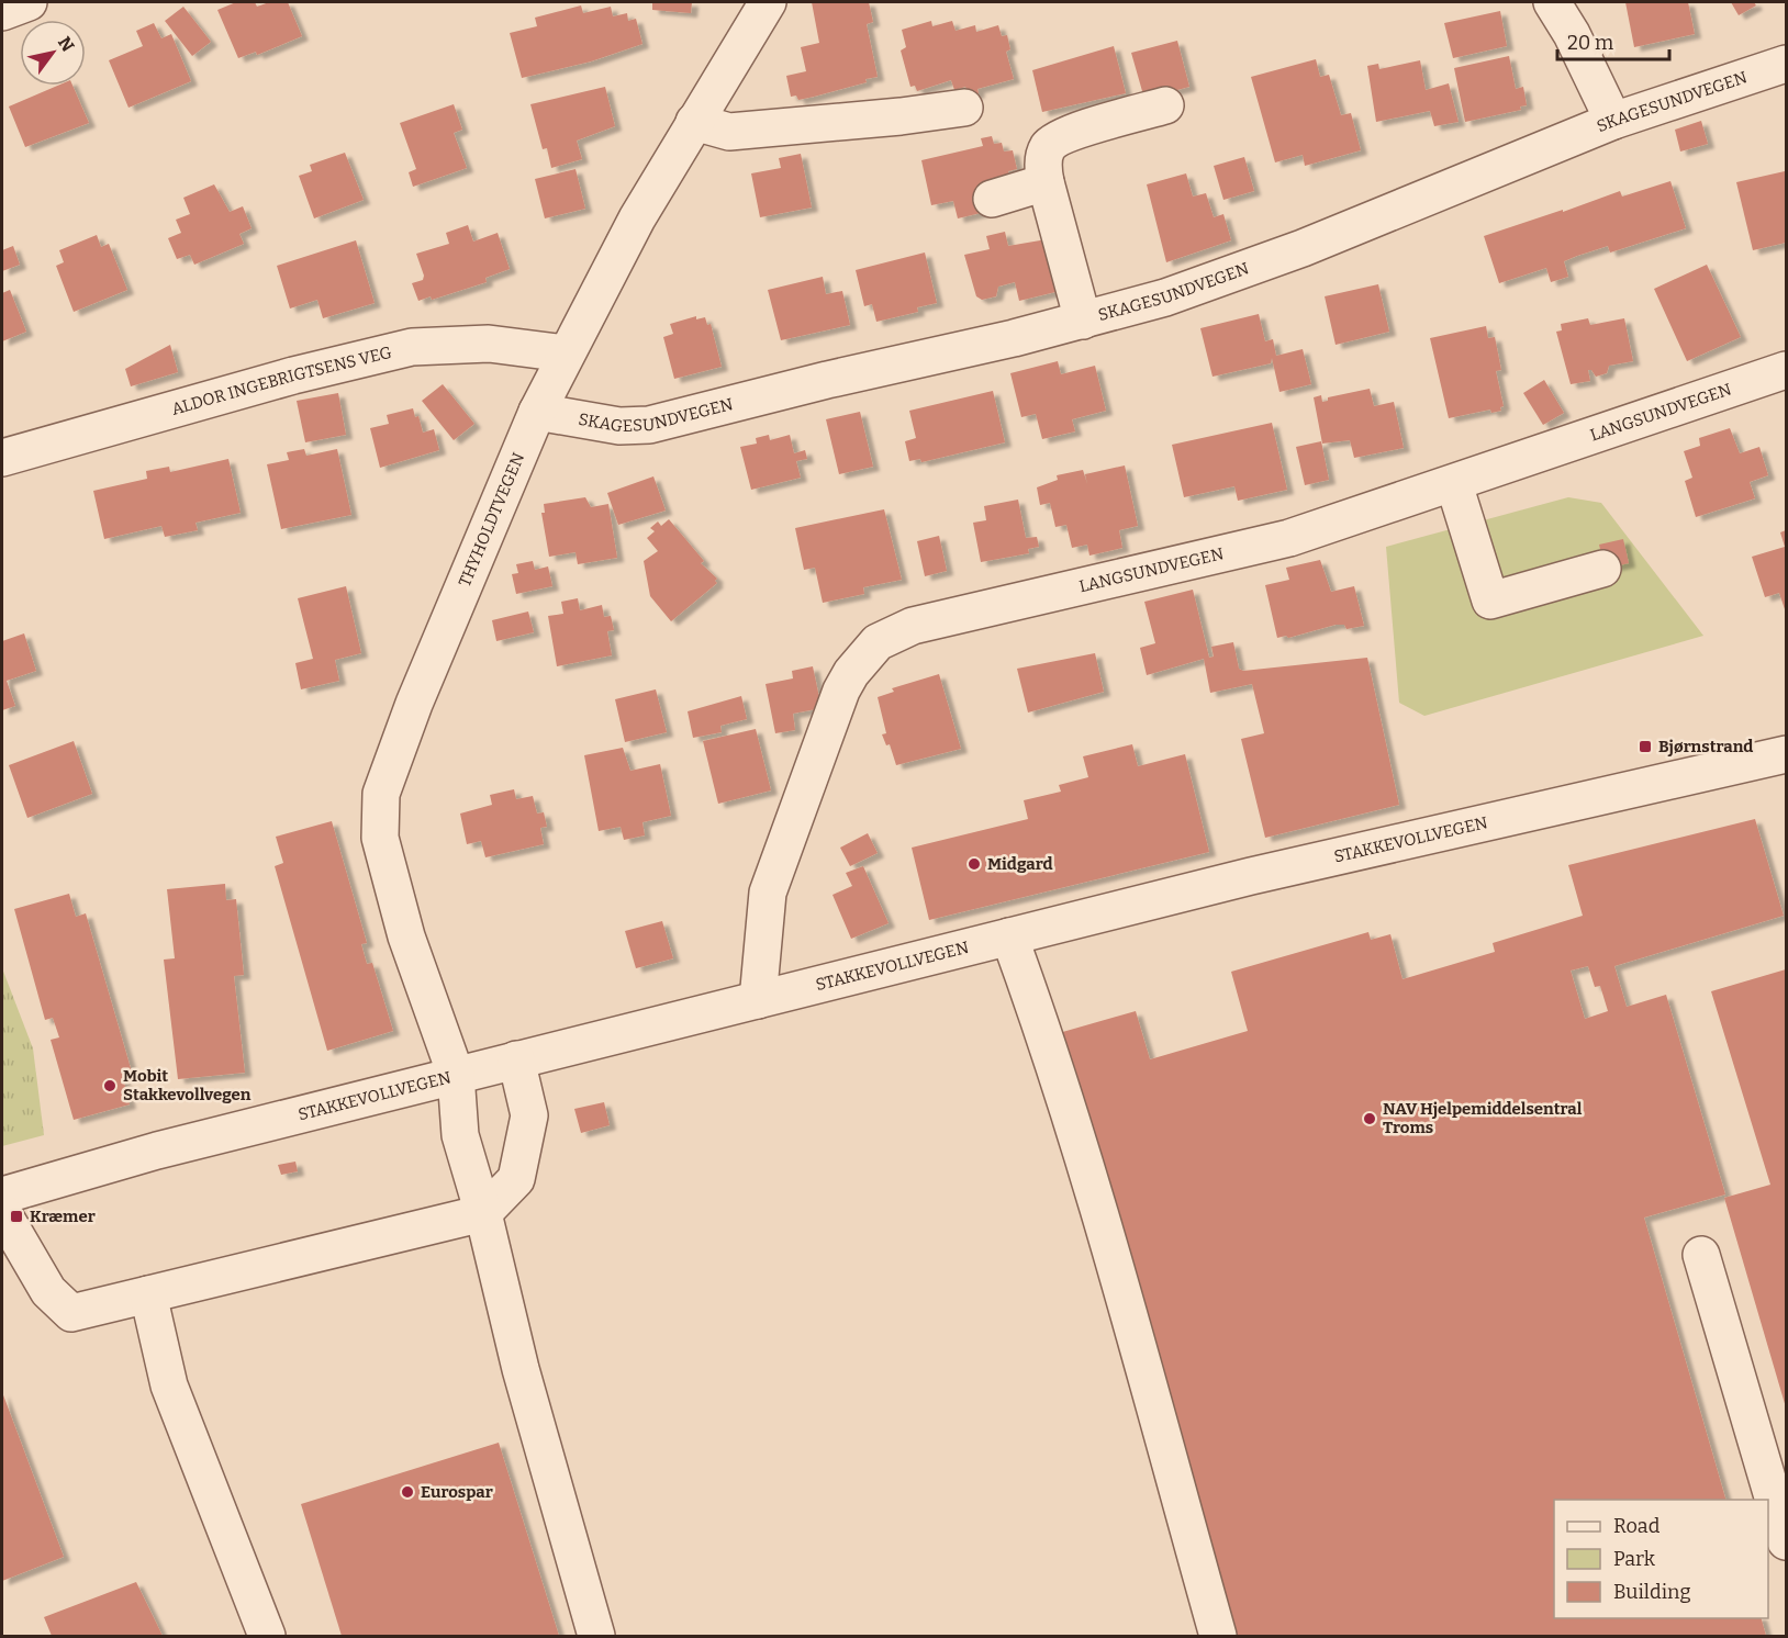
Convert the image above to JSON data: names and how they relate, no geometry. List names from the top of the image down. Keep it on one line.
{"streets":{"street":["SKAGESUNDVEGEN","ALDOR INGEBRIGTSENS VEG","LANGSUNDVEGEN","THYHOLDTVEGEN","STAKKEVOLLVEGEN"]},"crossings":[["SKAGESUNDVEGEN","THYHOLDTVEGEN"],["ALDOR INGEBRIGTSENS VEG","THYHOLDTVEGEN"],["LANGSUNDVEGEN","STAKKEVOLLVEGEN"],["THYHOLDTVEGEN","STAKKEVOLLVEGEN"]],"places":{"transit":["Bjørnstrand","Kræmer"],"other":["Midgard","Mobit Stakkevollvegen","NAV Hjelpemiddelsentral Troms","Eurospar"]},"legend":["Road","Park","Building"],"scale_bar":"20 m","north":"top right"}
